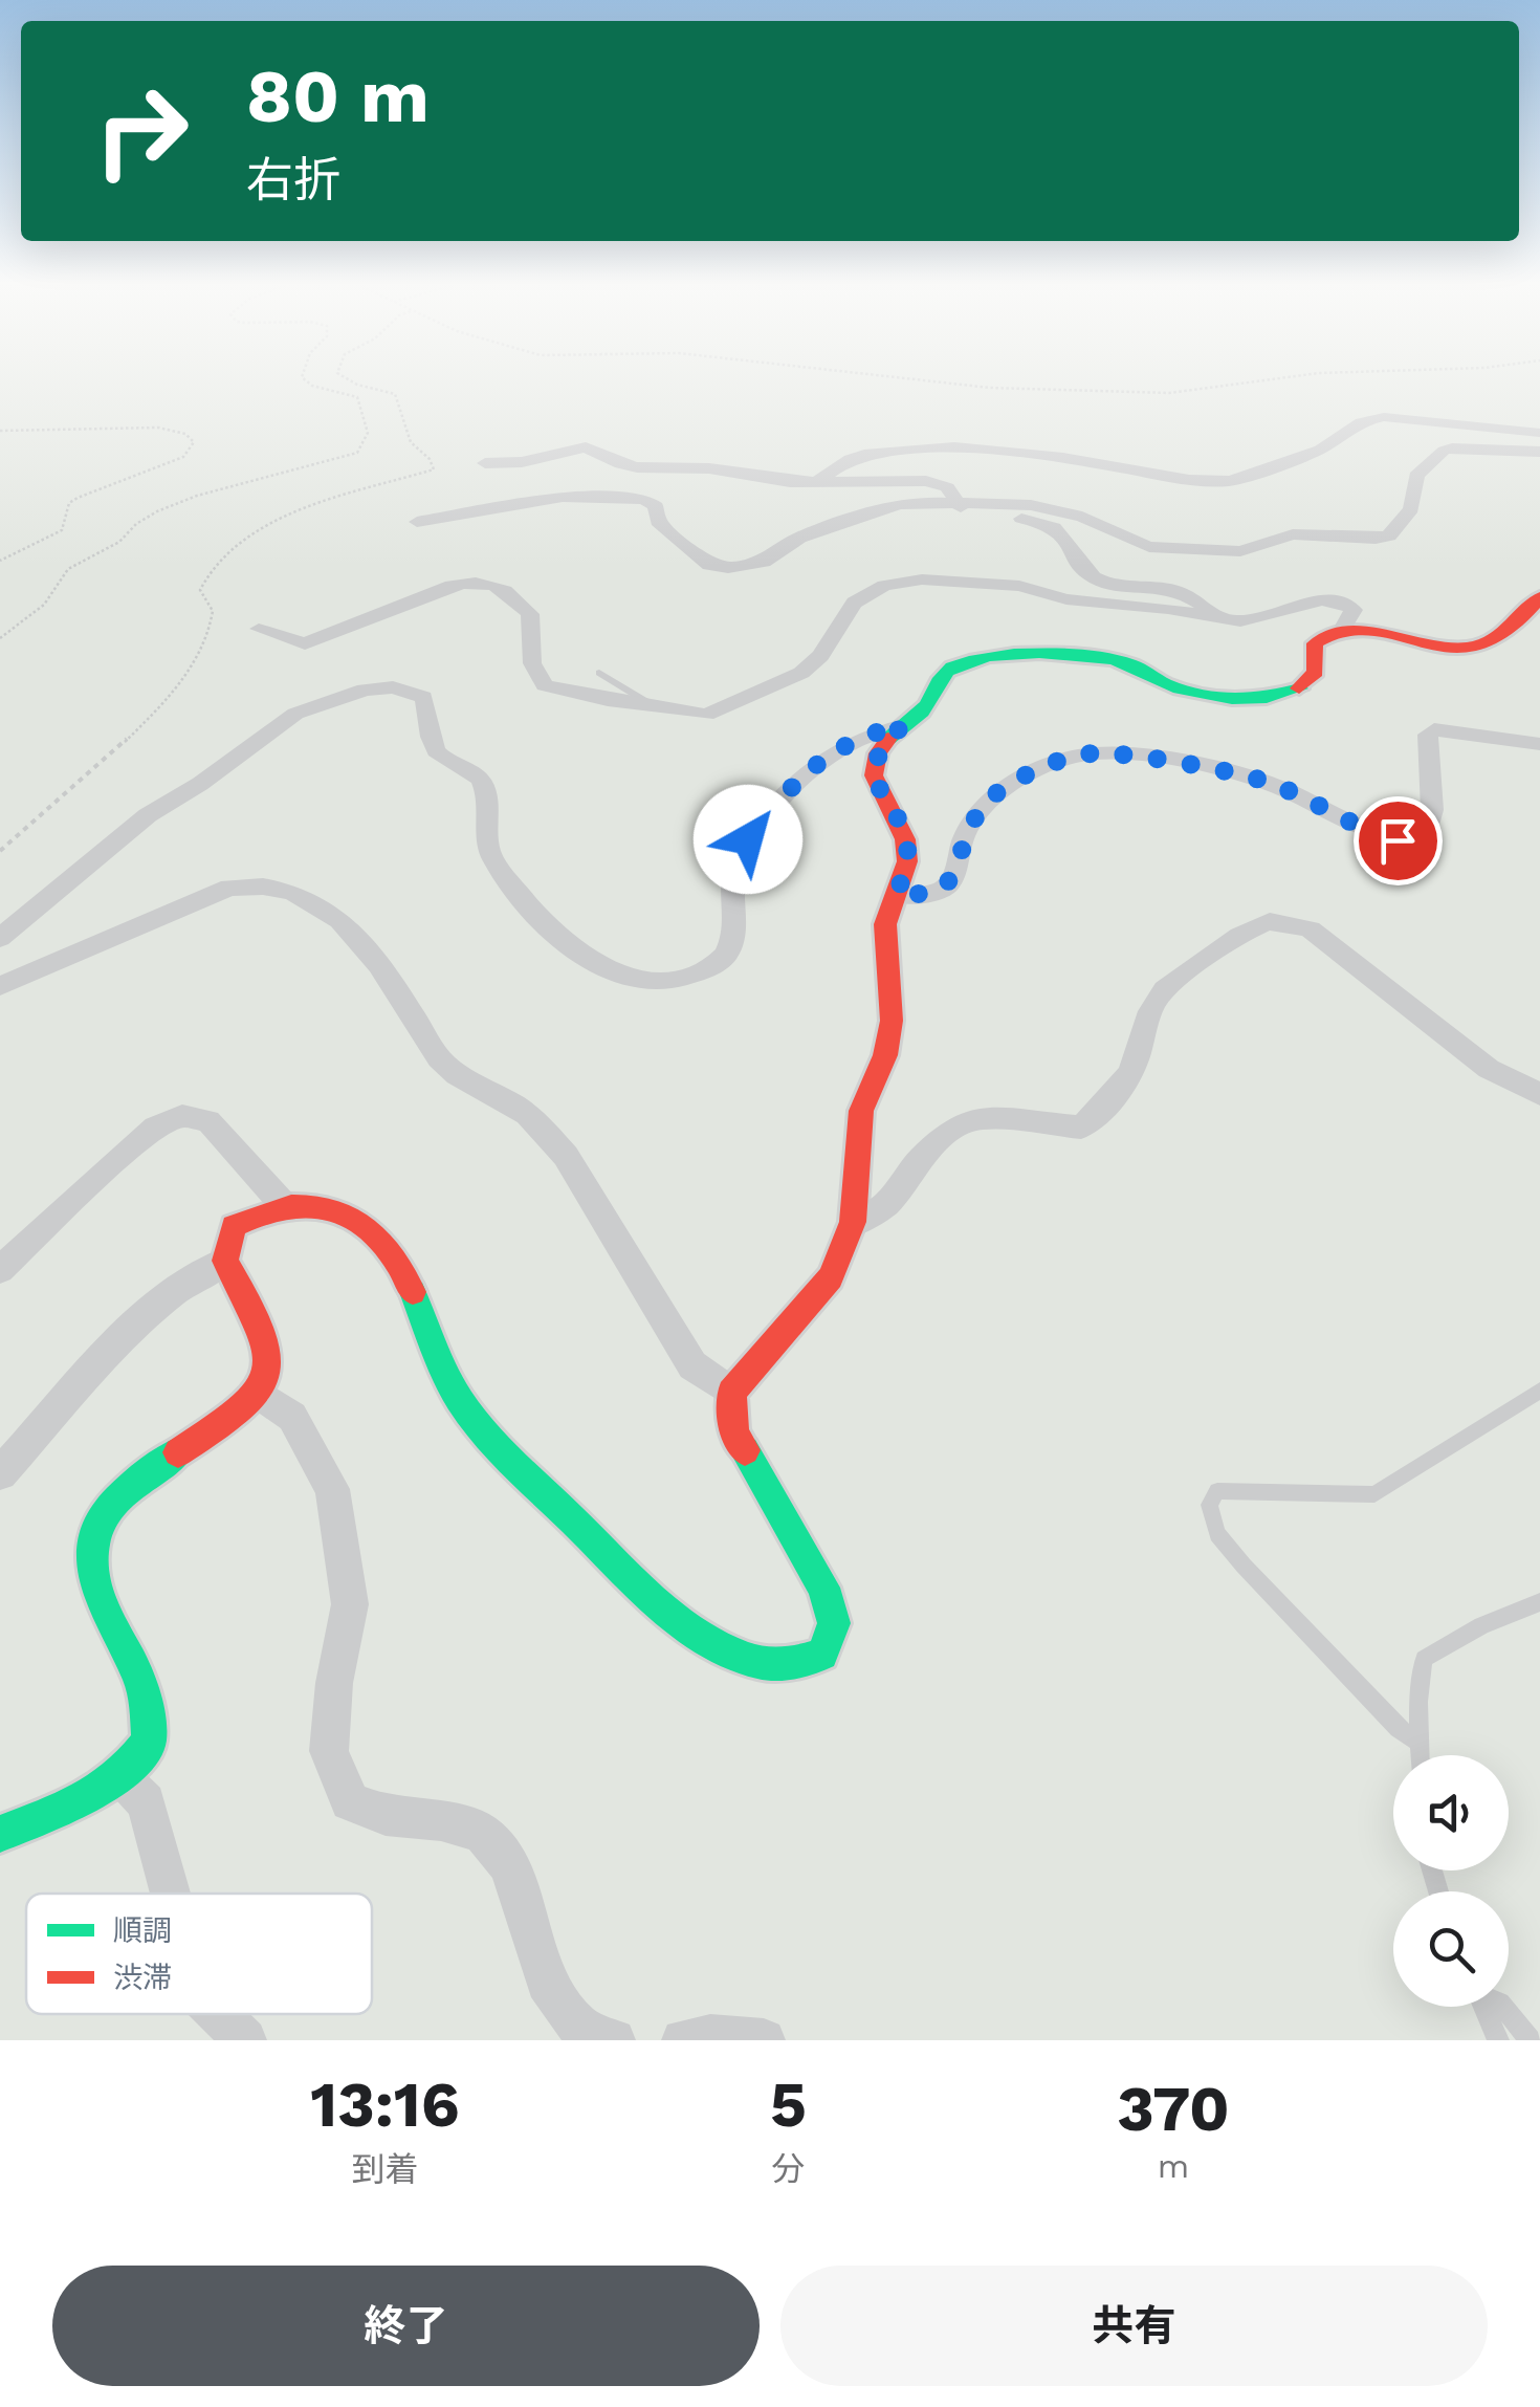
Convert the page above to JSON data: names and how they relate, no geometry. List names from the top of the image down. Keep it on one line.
{"legend":["順調","渋滞"],"page":{"turn":["80 m","右折"],"eta":["13:16","到着","5","分","370","m"],"buttons":["終了","共有"]}}
